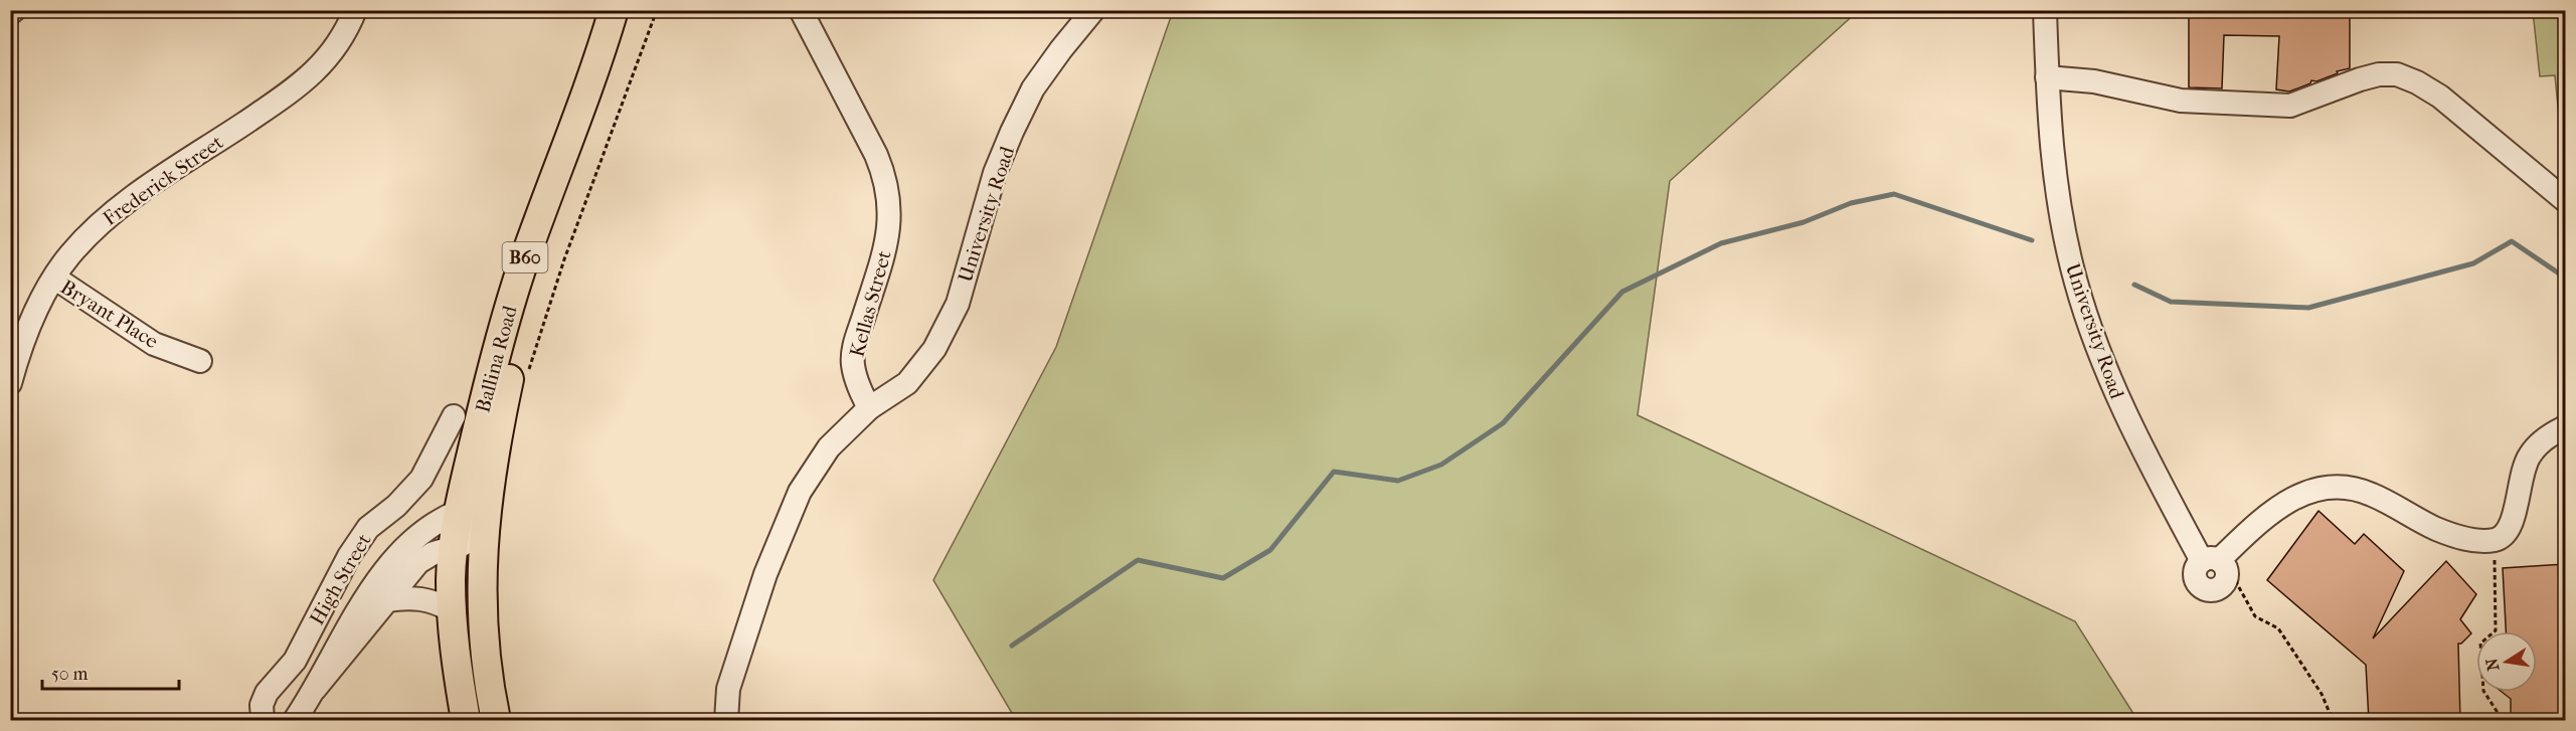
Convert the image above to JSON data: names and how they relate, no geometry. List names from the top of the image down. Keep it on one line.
{"streets":{"main road":["B60","Ballina Road"],"street":["Frederick Street","University Road","Kellas Street","Bryant Place","High Street"]},"crossings":[["Frederick Street","Bryant Place"],["University Road","Kellas Street"]],"scale_bar":"50 m","north":"left"}
